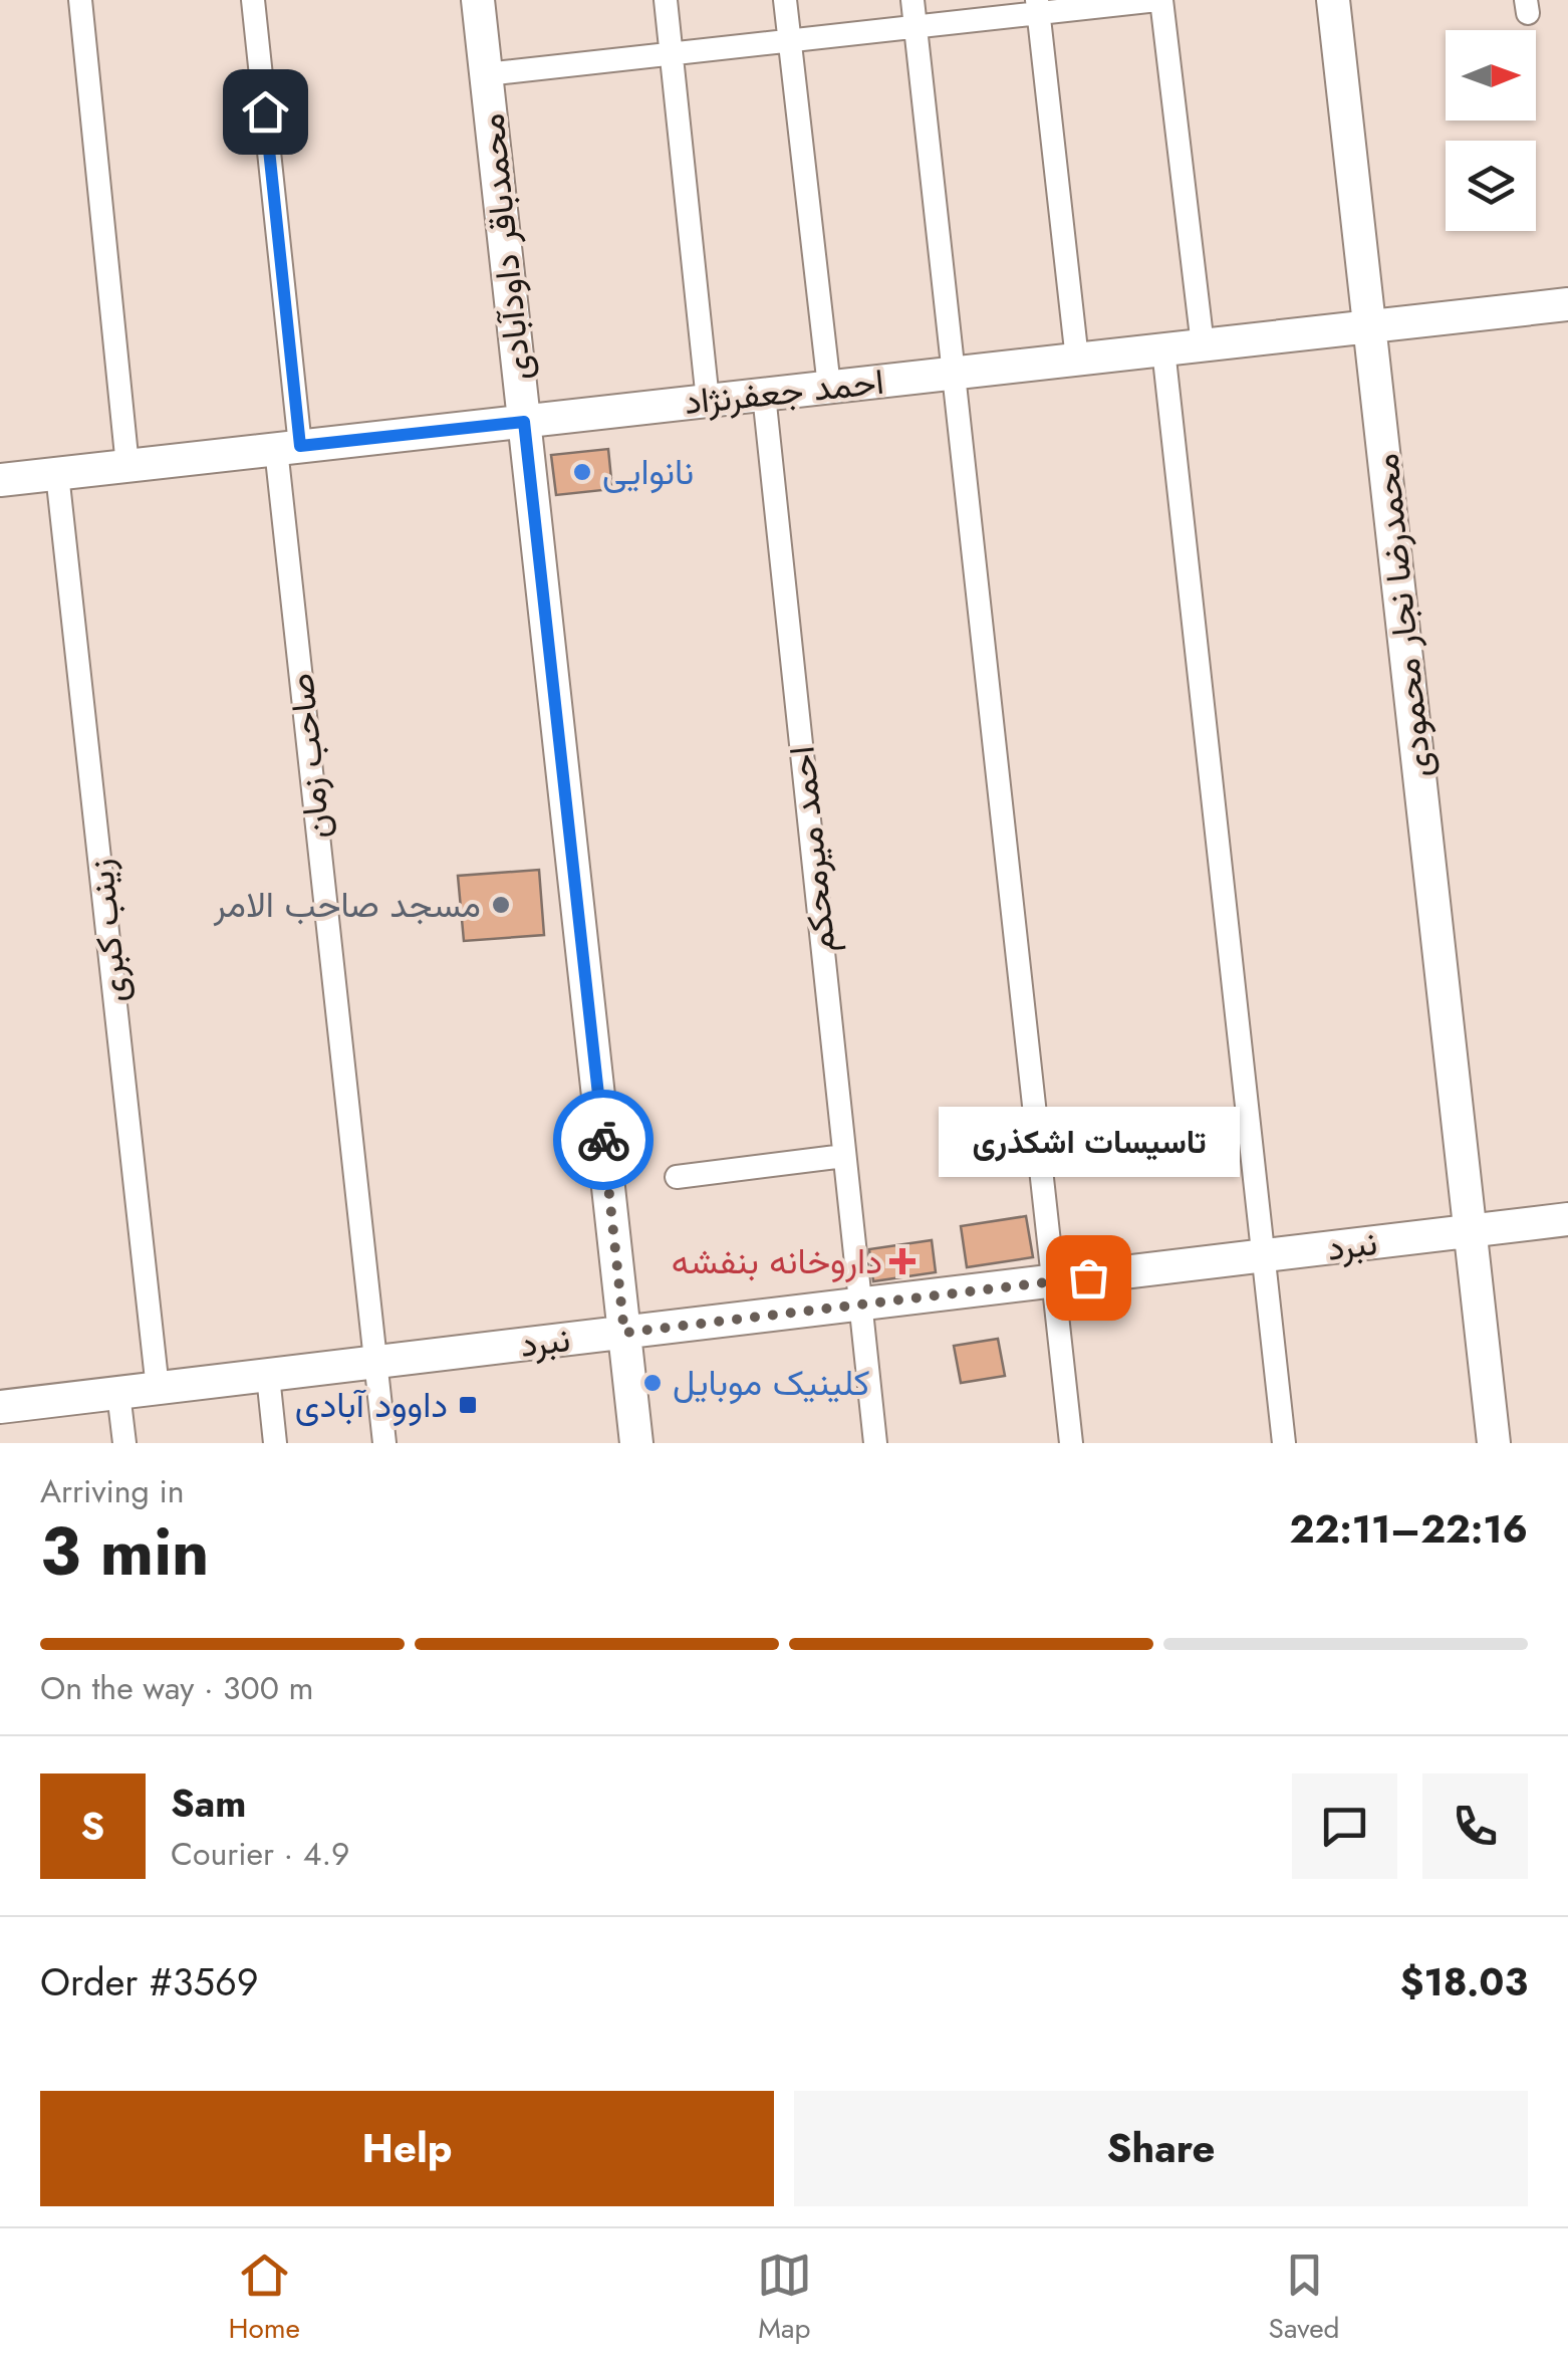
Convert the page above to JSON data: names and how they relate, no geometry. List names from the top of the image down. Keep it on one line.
{"streets":{"street":["محمدباقر داودآبادی","احمد جعفرنژاد","محمدرضا نجار محمودی","صاحب زمان","احمد میرمحکم","زینب کبری","نبرد"]},"crossings":[["محمدباقر داودآبادی","احمد جعفرنژاد"],["محمدباقر داودآبادی","نبرد"],["احمد جعفرنژاد","محمدرضا نجار محمودی"],["احمد جعفرنژاد","صاحب زمان"],["احمد جعفرنژاد","احمد میرمحکم"],["احمد جعفرنژاد","زینب کبری"],["محمدرضا نجار محمودی","نبرد"],["صاحب زمان","نبرد"],["احمد میرمحکم","نبرد"],["زینب کبری","نبرد"]],"places":{"other":["نانوایی","مسجد صاحب الامر","تاسیسات اشکذری","کلینیک موبایل"],"health":["داروخانه بنفشه"],"transit":["داوود آبادی"]},"north":"right","page":{"bubble":"تاسیسات اشکذری","heading":["3 min","Arriving in","22:11–22:16"],"panel":["Sam","Courier · 4.9","Order #3569","$18.03"],"bar":"On the way · 300 m","round":"S","buttons":["Help","Share"],"tabs":["Home","Map","Saved"]}}
